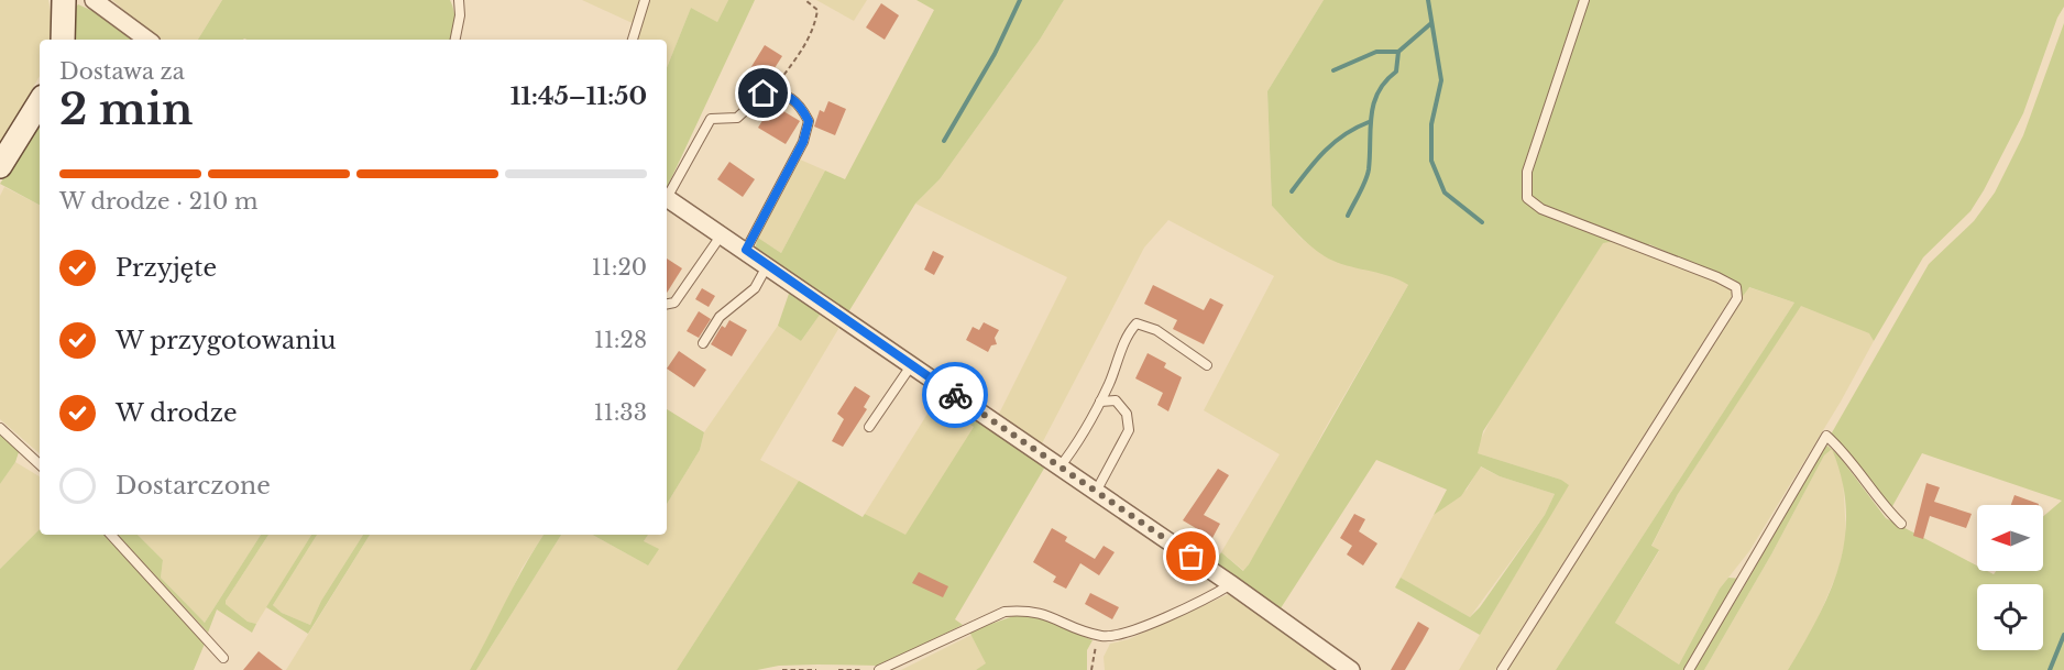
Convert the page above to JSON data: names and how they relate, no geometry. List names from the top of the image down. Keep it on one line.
{"north":"left","page":{"heading":["2 min","Dostawa za","11:45–11:50"],"bar":"W drodze · 210 m","list":[["Przyjęte","11:20"],["W przygotowaniu","11:28"],["W drodze","11:33"],"Dostarczone"]}}
